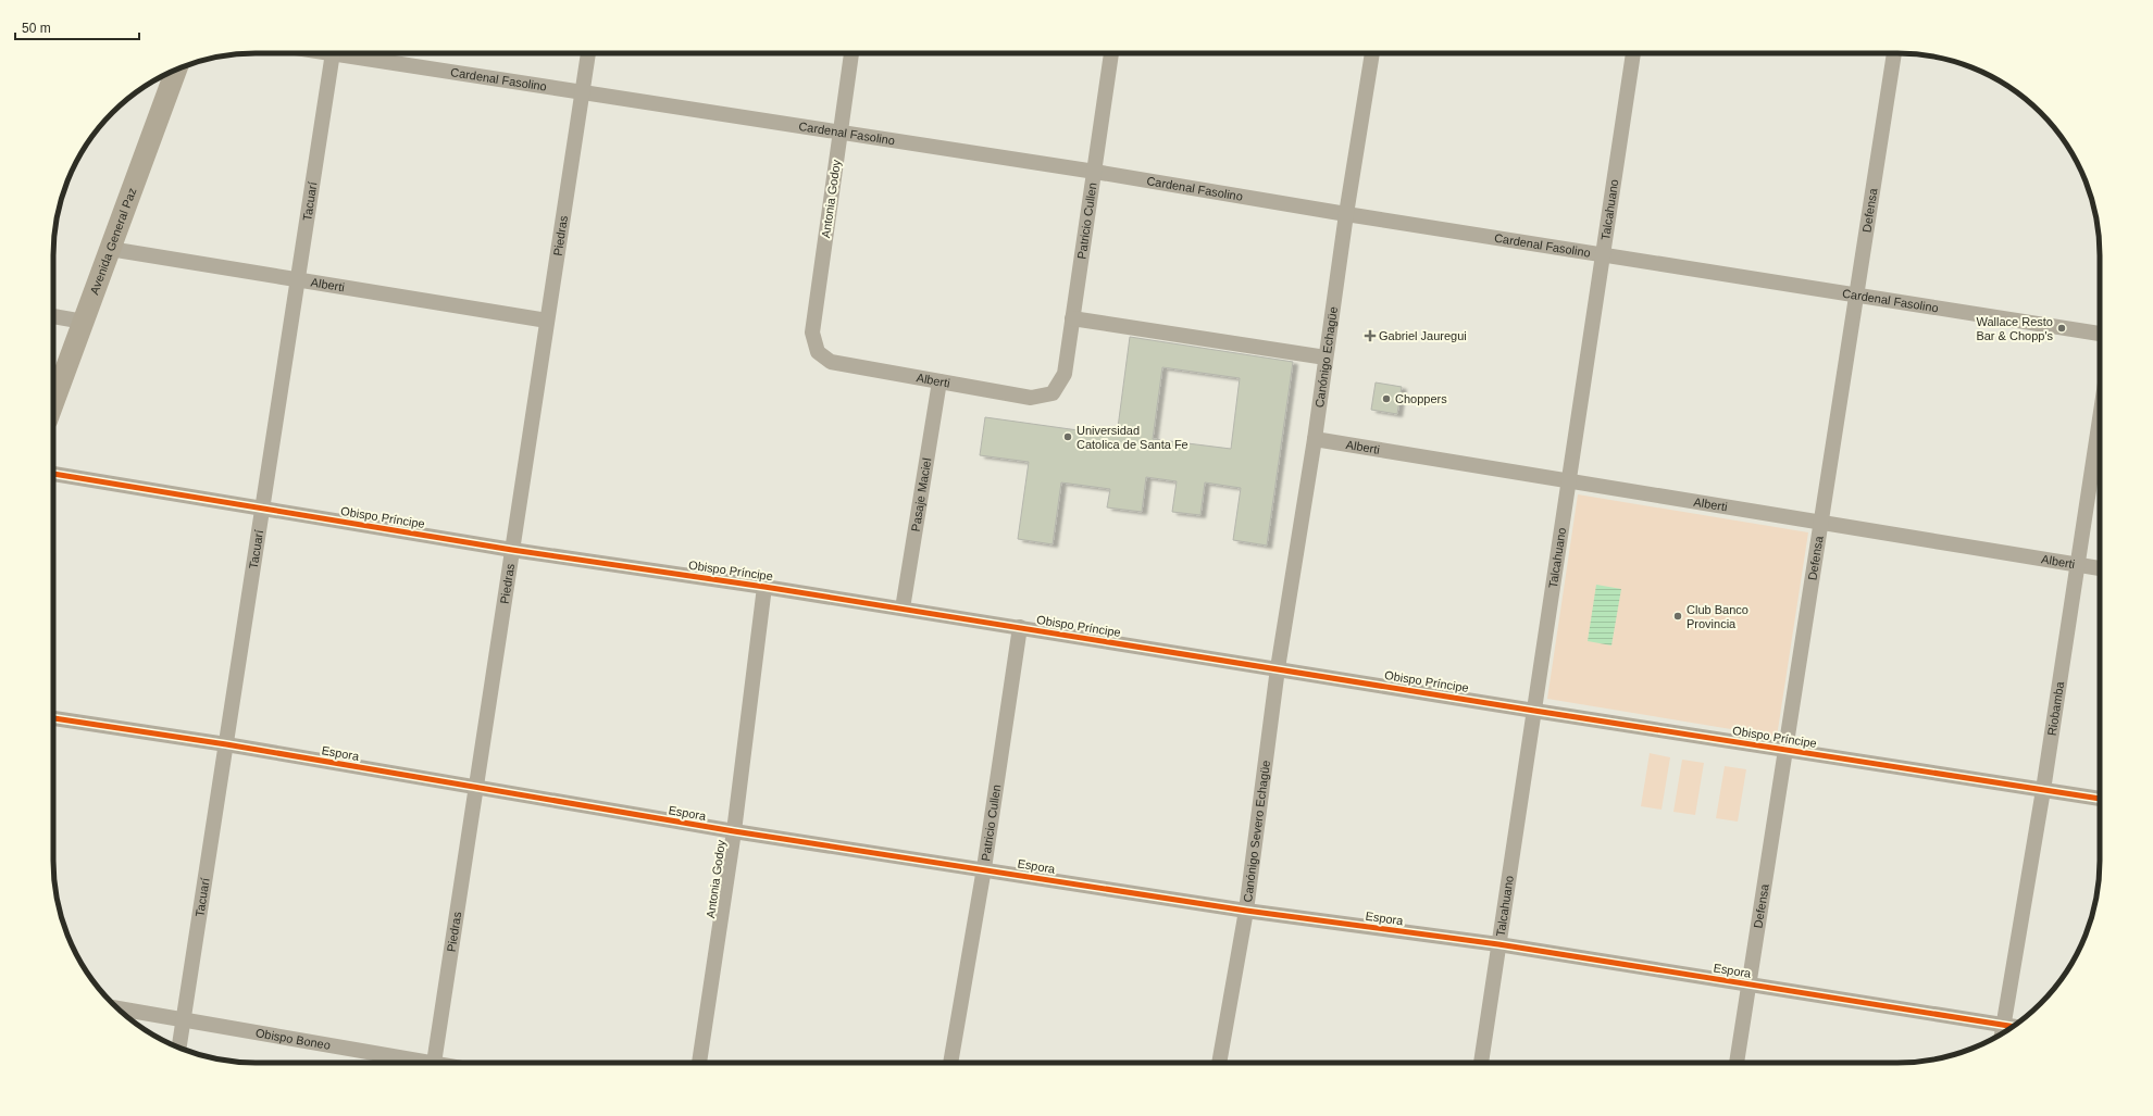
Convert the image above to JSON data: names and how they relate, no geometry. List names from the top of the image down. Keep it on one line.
{"streets":{"main road":["Avenida General Paz"],"street":["Cardenal Fasolino","Antonia Godoy","Tacuarí","Talcahuano","Defensa","Patricio Cullen","Piedras","Alberti","Canónigo Echagüe","Pasaje Maciel","Obispo Príncipe","Riobamba","Espora","Canónigo Severo Echagüe","Obispo Boneo"]},"crossings":[["Cardenal Fasolino","Antonia Godoy"],["Cardenal Fasolino","Talcahuano"],["Cardenal Fasolino","Defensa"],["Cardenal Fasolino","Patricio Cullen"],["Cardenal Fasolino","Piedras"],["Cardenal Fasolino","Canónigo Echagüe"],["Antonia Godoy","Alberti"],["Antonia Godoy","Obispo Príncipe"],["Antonia Godoy","Espora"],["Tacuarí","Alberti"],["Tacuarí","Obispo Príncipe"],["Tacuarí","Espora"],["Tacuarí","Obispo Boneo"],["Talcahuano","Alberti"],["Talcahuano","Obispo Príncipe"],["Talcahuano","Espora"],["Defensa","Alberti"],["Defensa","Obispo Príncipe"],["Defensa","Espora"],["Patricio Cullen","Alberti"],["Patricio Cullen","Obispo Príncipe"],["Patricio Cullen","Espora"],["Piedras","Alberti"],["Piedras","Obispo Príncipe"],["Piedras","Espora"],["Avenida General Paz","Alberti"],["Alberti","Canónigo Echagüe"],["Alberti","Pasaje Maciel"],["Alberti","Riobamba"],["Canónigo Echagüe","Obispo Príncipe"],["Canónigo Echagüe","Canónigo Severo Echagüe"],["Pasaje Maciel","Obispo Príncipe"],["Obispo Príncipe","Riobamba"],["Obispo Príncipe","Canónigo Severo Echagüe"],["Riobamba","Espora"],["Espora","Canónigo Severo Echagüe"]],"places":{"other":["Wallace Resto Bar & Chopp's","Choppers","Universidad Catolica de Santa Fe","Club Banco Provincia"],"health":["Gabriel Jauregui"]},"scale_bar":"50 m"}
